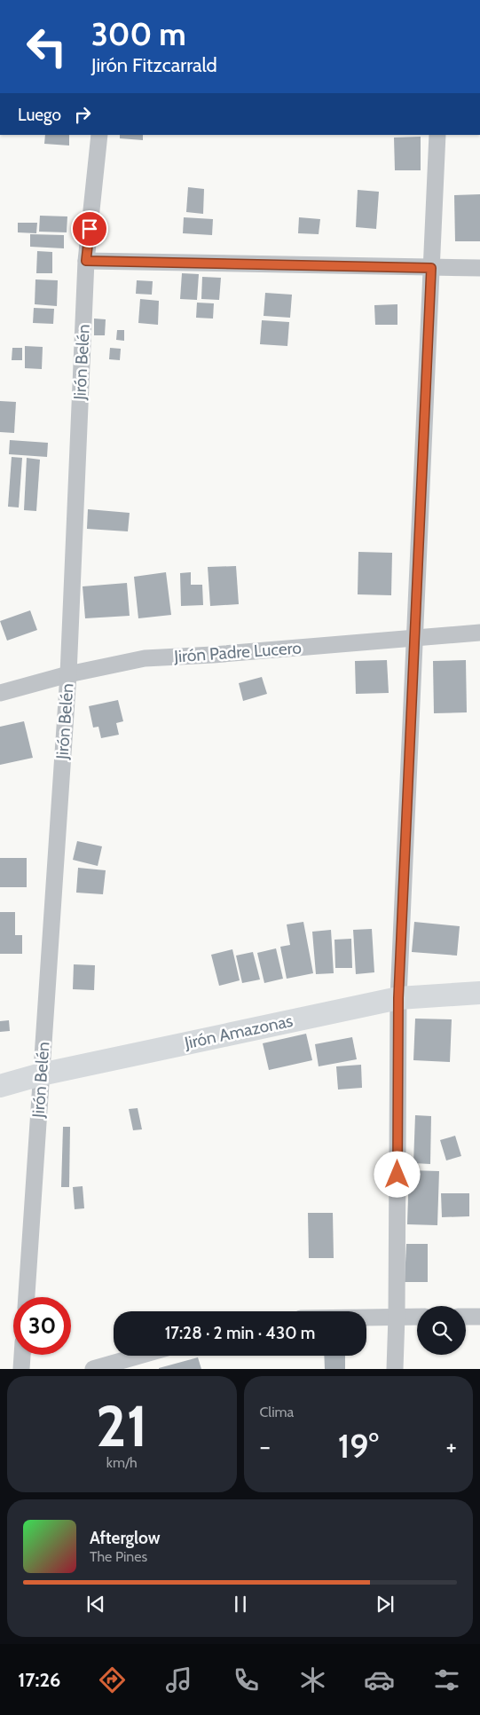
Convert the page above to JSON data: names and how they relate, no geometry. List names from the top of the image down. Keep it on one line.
{"streets":{"street":["Jirón Belén","Jirón Padre Lucero","Jirón Amazonas"]},"crossings":[["Jirón Belén","Jirón Padre Lucero"],["Jirón Belén","Jirón Amazonas"]],"page":{"turn":["300 m","Jirón Fitzcarrald"],"then":"Luego","limit":"30","trip":"17:28 · 2 min · 430 m","tile":[["21","km/h"],"Clima"],"heat":["−","19°","+"],"song":["Afterglow","The Pines"],"tabs":"17:26"}}
